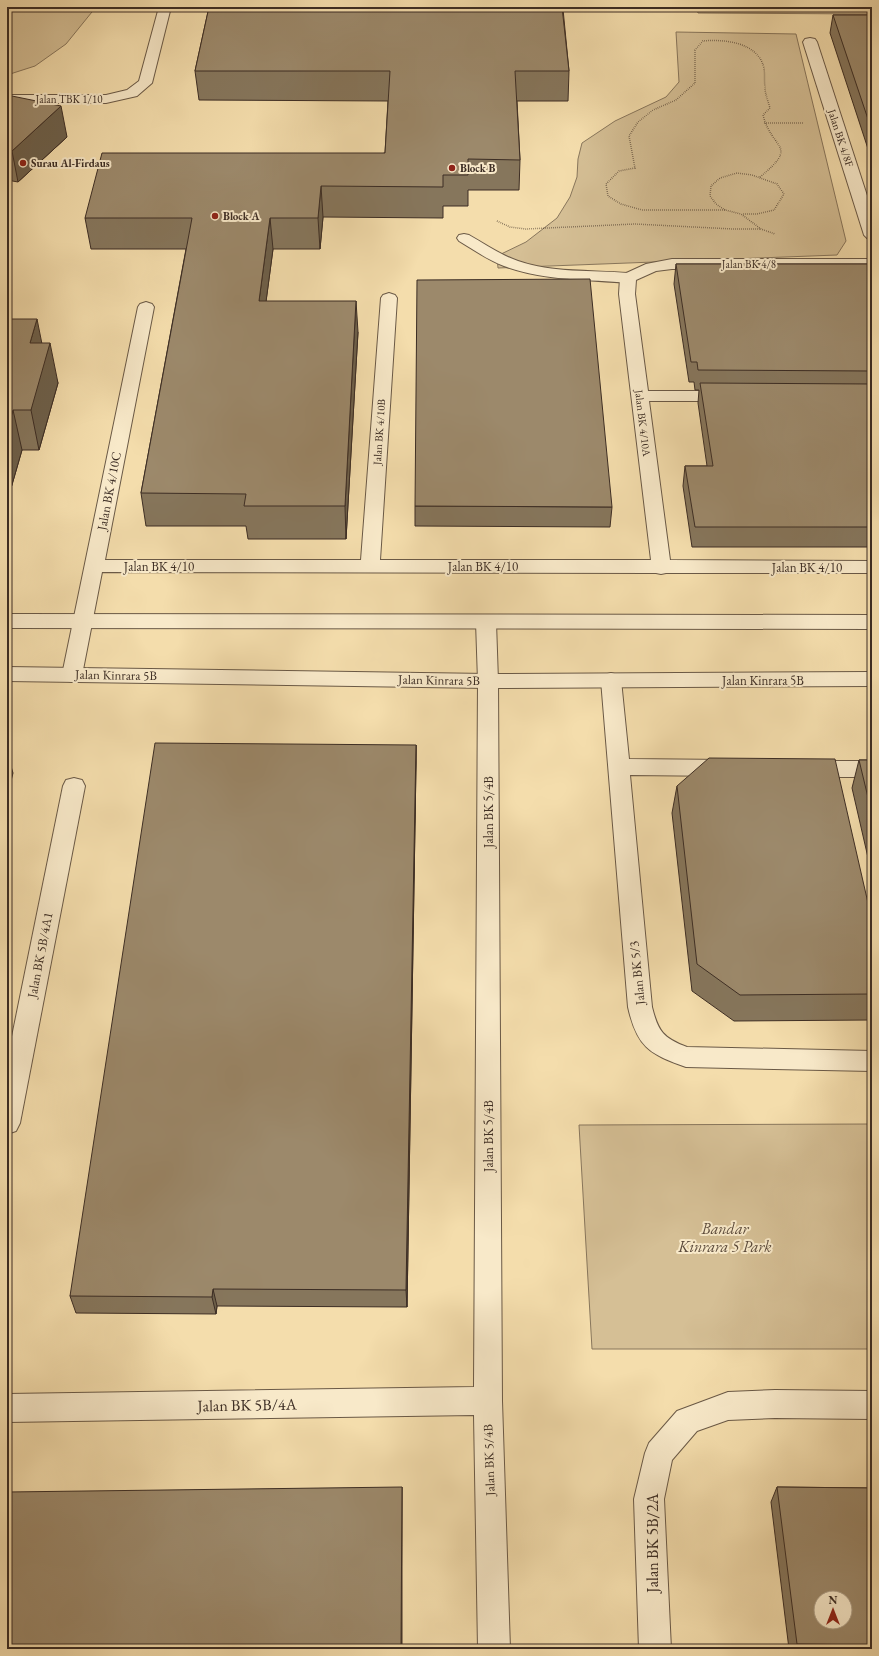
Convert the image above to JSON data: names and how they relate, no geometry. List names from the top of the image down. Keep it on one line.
{"streets":{"street":["Jalan TBK 1/10","Jalan BK 4/8F","Jalan BK 4/8","Jalan BK 4/10A","Jalan BK 4/10B","Jalan BK 4/10C","Jalan BK 4/10","Jalan Kinrara 5B","Jalan BK 5/4B","Jalan BK 5B/4A1","Jalan BK 5/3","Jalan BK 5B/4A","Jalan BK 5B/2A"]},"crossings":[["Jalan BK 4/8","Jalan BK 4/10A"],["Jalan BK 4/10A","Jalan BK 4/10"],["Jalan BK 4/10B","Jalan BK 4/10"],["Jalan BK 4/10C","Jalan BK 4/10"],["Jalan BK 4/10C","Jalan Kinrara 5B"],["Jalan Kinrara 5B","Jalan BK 5/4B"],["Jalan Kinrara 5B","Jalan BK 5/3"],["Jalan BK 5/4B","Jalan BK 5B/4A"]],"parks":["Bandar Kinrara 5 Park"],"places":["Surau Al-Firdaus","Block B","Block A"],"north":"top"}
